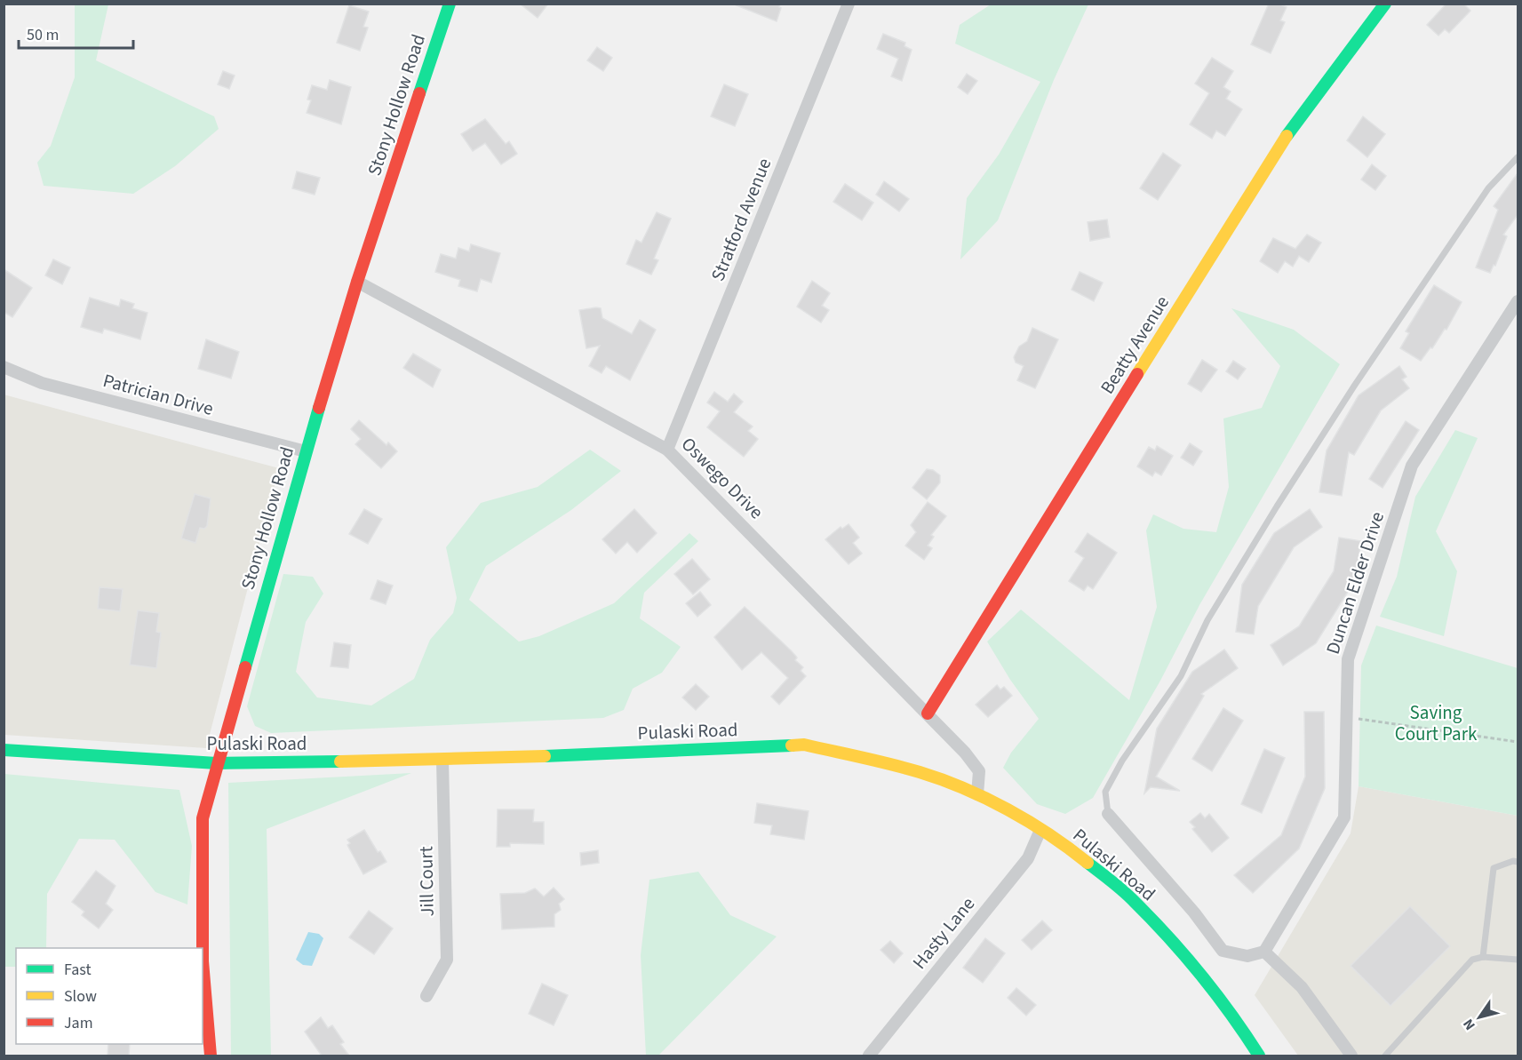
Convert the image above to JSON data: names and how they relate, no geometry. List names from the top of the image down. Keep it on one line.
{"streets":{"street":["Stony Hollow Road","Stratford Avenue","Beatty Avenue","Patrician Drive","Oswego Drive","Duncan Elder Drive","Pulaski Road","Jill Court","Hasty Lane"]},"crossings":[["Stony Hollow Road","Patrician Drive"],["Stony Hollow Road","Oswego Drive"],["Stony Hollow Road","Pulaski Road"],["Stratford Avenue","Oswego Drive"],["Beatty Avenue","Oswego Drive"],["Oswego Drive","Pulaski Road"],["Pulaski Road","Jill Court"],["Pulaski Road","Hasty Lane"]],"parks":["Saving Court Park"],"legend":["Fast","Slow","Jam"],"scale_bar":"50 m","north":"bottom left"}
